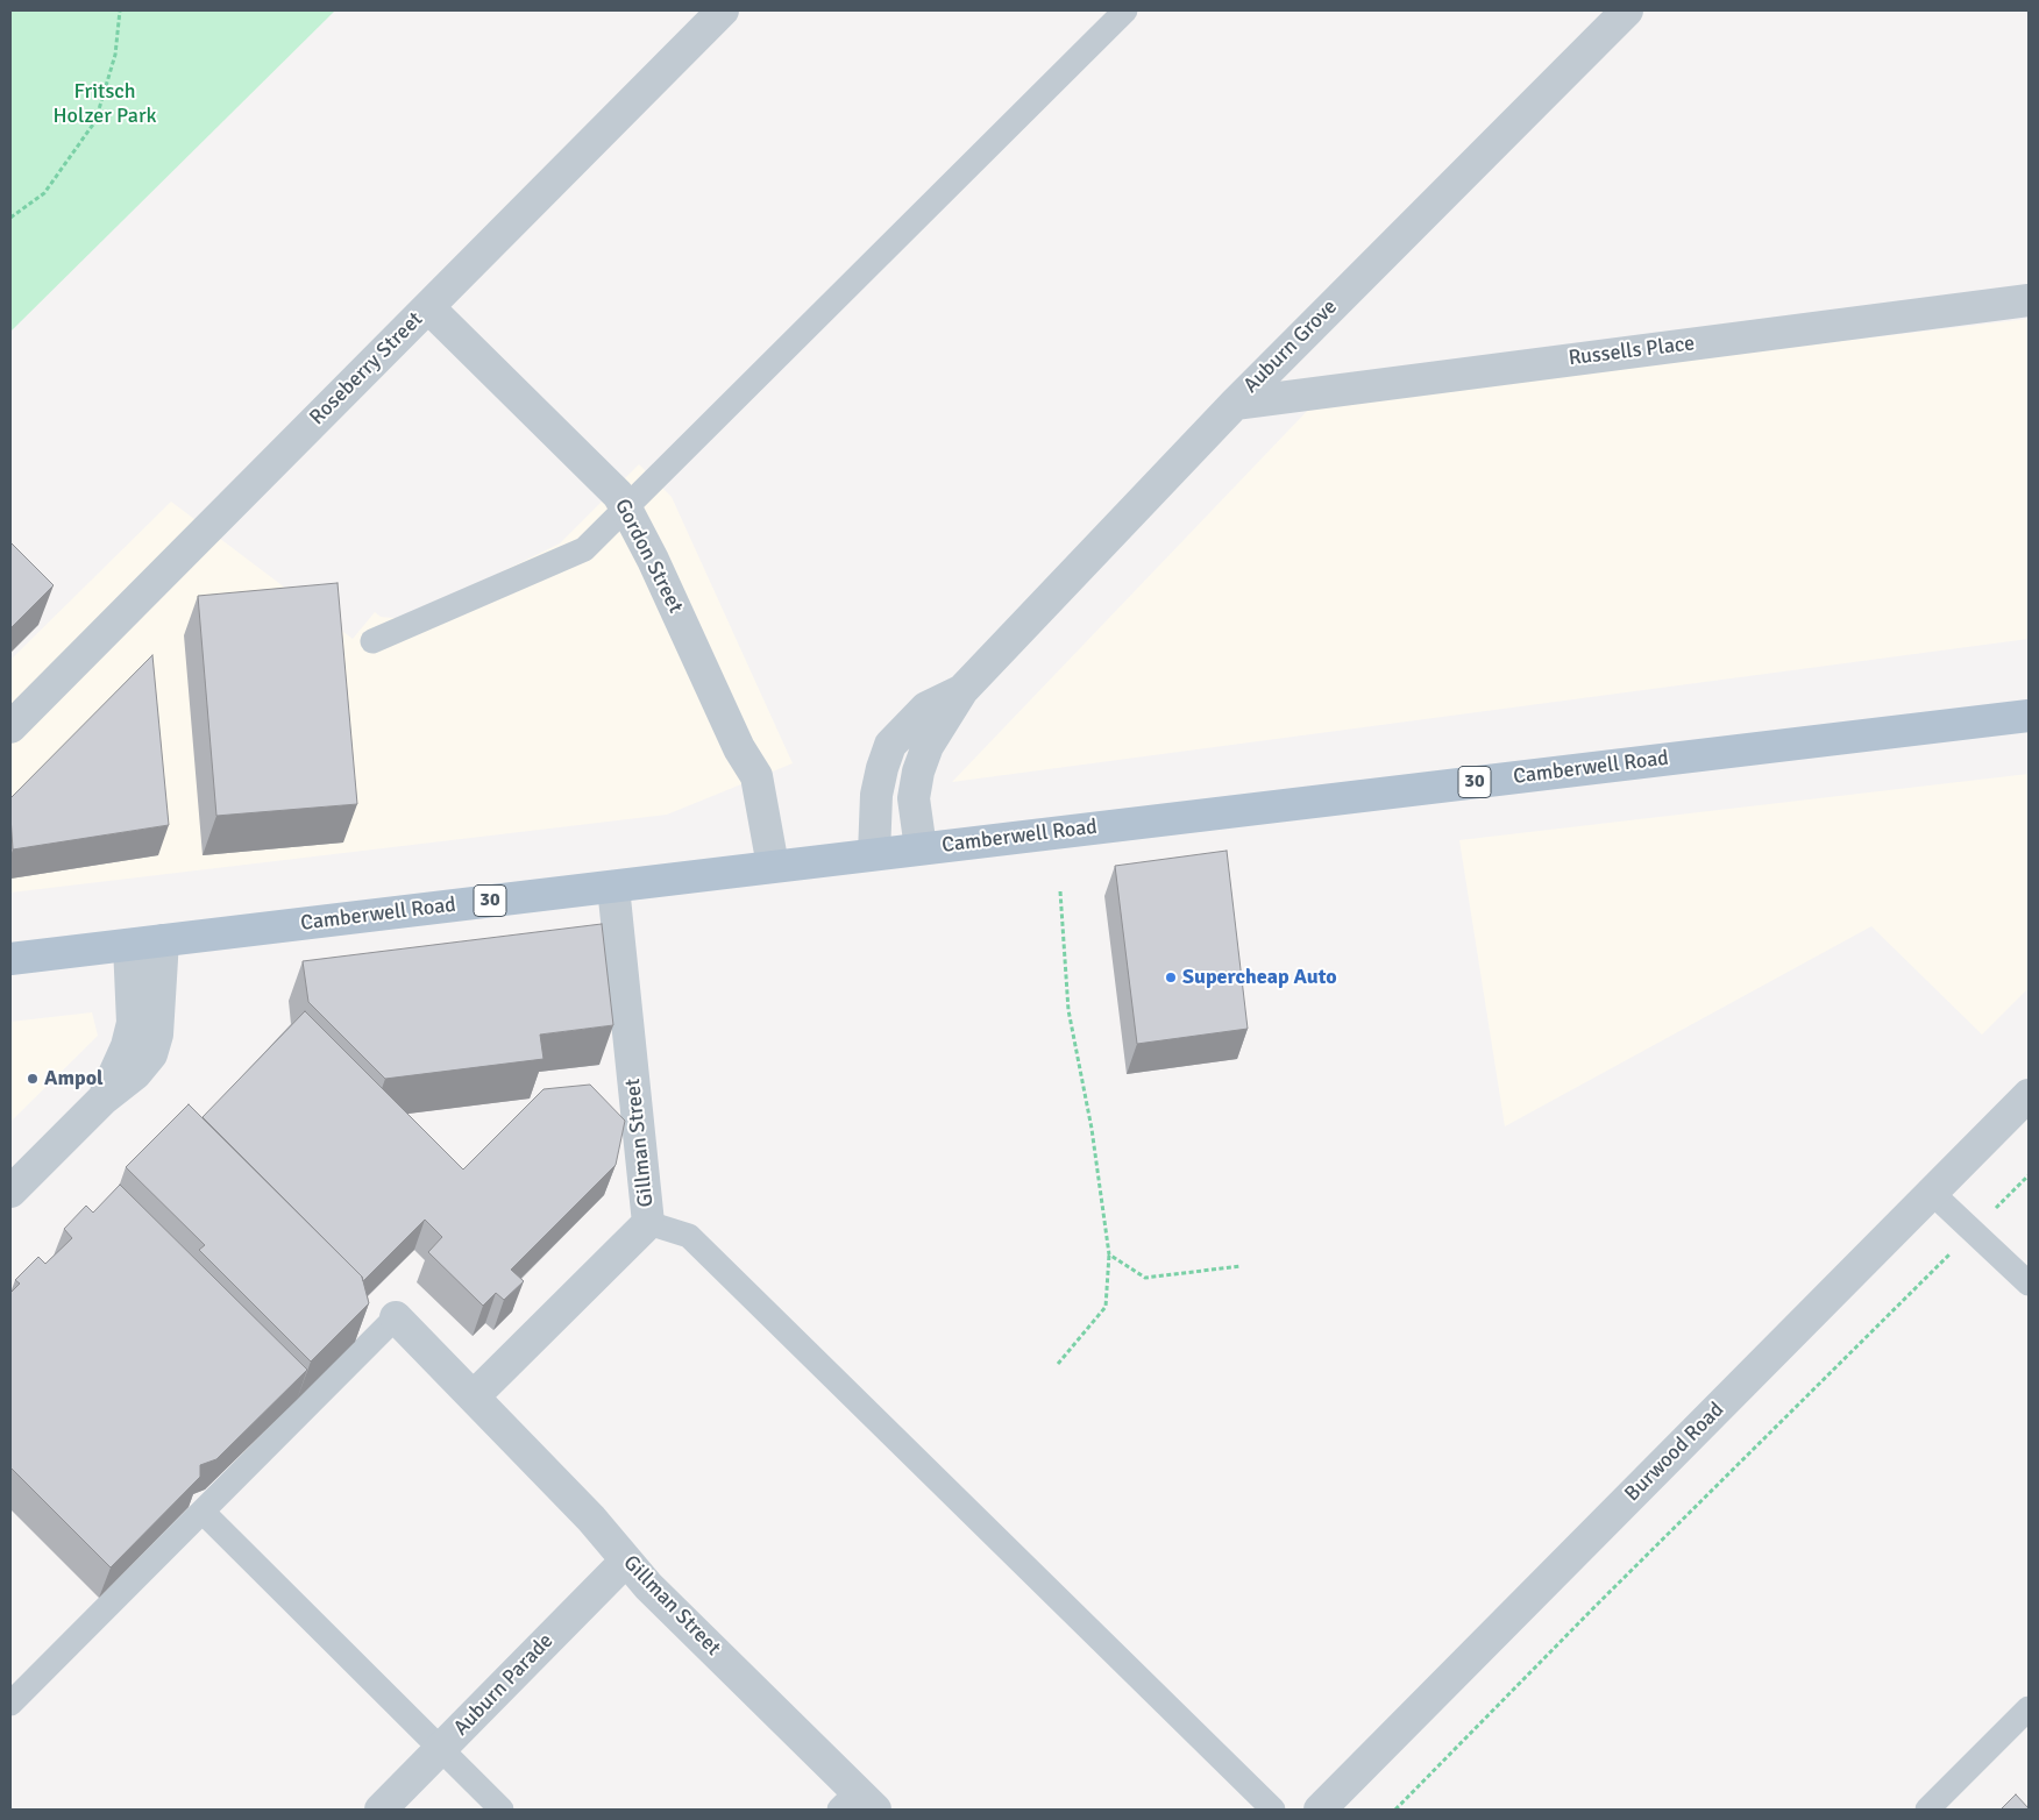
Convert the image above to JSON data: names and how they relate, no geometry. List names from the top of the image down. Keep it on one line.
{"streets":{"main road":["Camberwell Road","30"],"street":["Auburn Grove","Russells Place","Roseberry Street","Gordon Street","Gillman Street","Burwood Road","Auburn Parade"]},"crossings":[["Auburn Grove","Russells Place"],["Auburn Grove","Camberwell Road"],["Roseberry Street","Gordon Street"],["Gordon Street","Camberwell Road"],["Camberwell Road","Gillman Street"],["Gillman Street","Auburn Parade"]],"parks":["Fritsch Holzer Park"],"places":["Supercheap Auto","Ampol"]}
